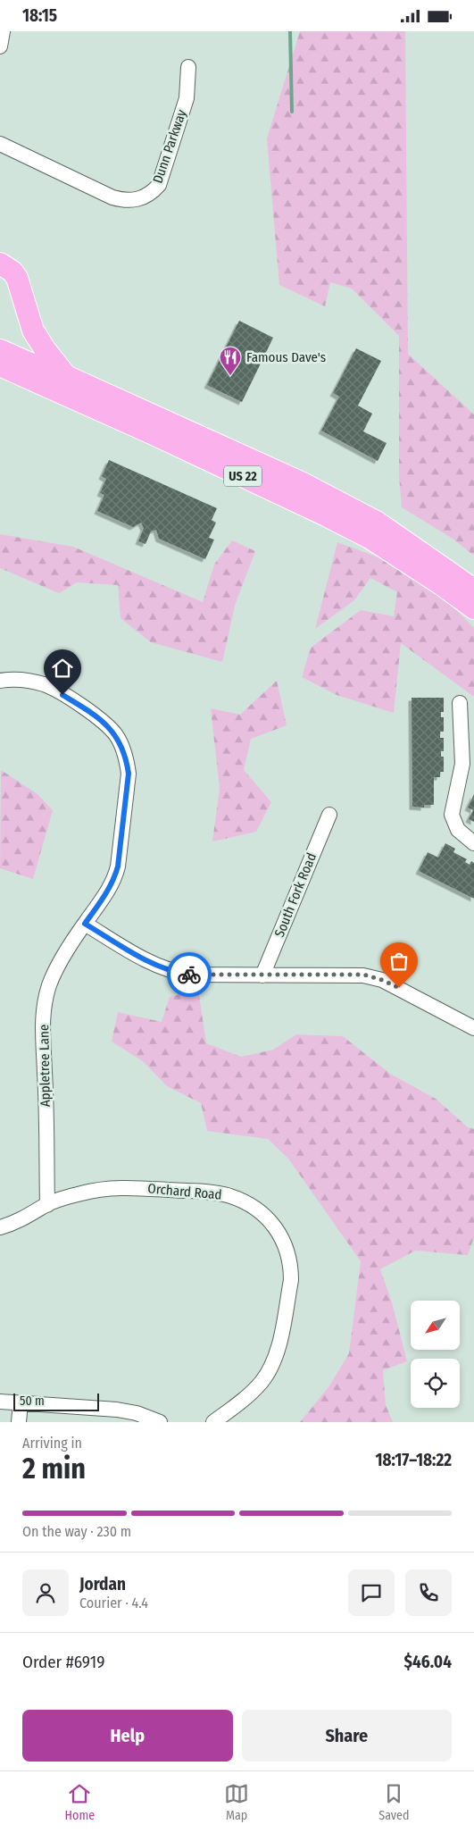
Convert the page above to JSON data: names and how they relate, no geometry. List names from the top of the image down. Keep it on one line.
{"streets":{"highway":["US 22"],"street":["Dunn Parkway","South Fork Road","Appletree Lane","Orchard Road"]},"crossings":[["Appletree Lane","Orchard Road"]],"places":{"restaurant":["Famous Dave's"]},"scale_bar":"50 m","north":"bottom left","page":{"status":"18:15","scale":"50 m","heading":["2 min","Arriving in","18:17–18:22"],"panel":["Jordan","Courier · 4.4","Order #6919","$46.04"],"bar":"On the way · 230 m","buttons":["Help","Share"],"tabs":["Home","Map","Saved"]}}
